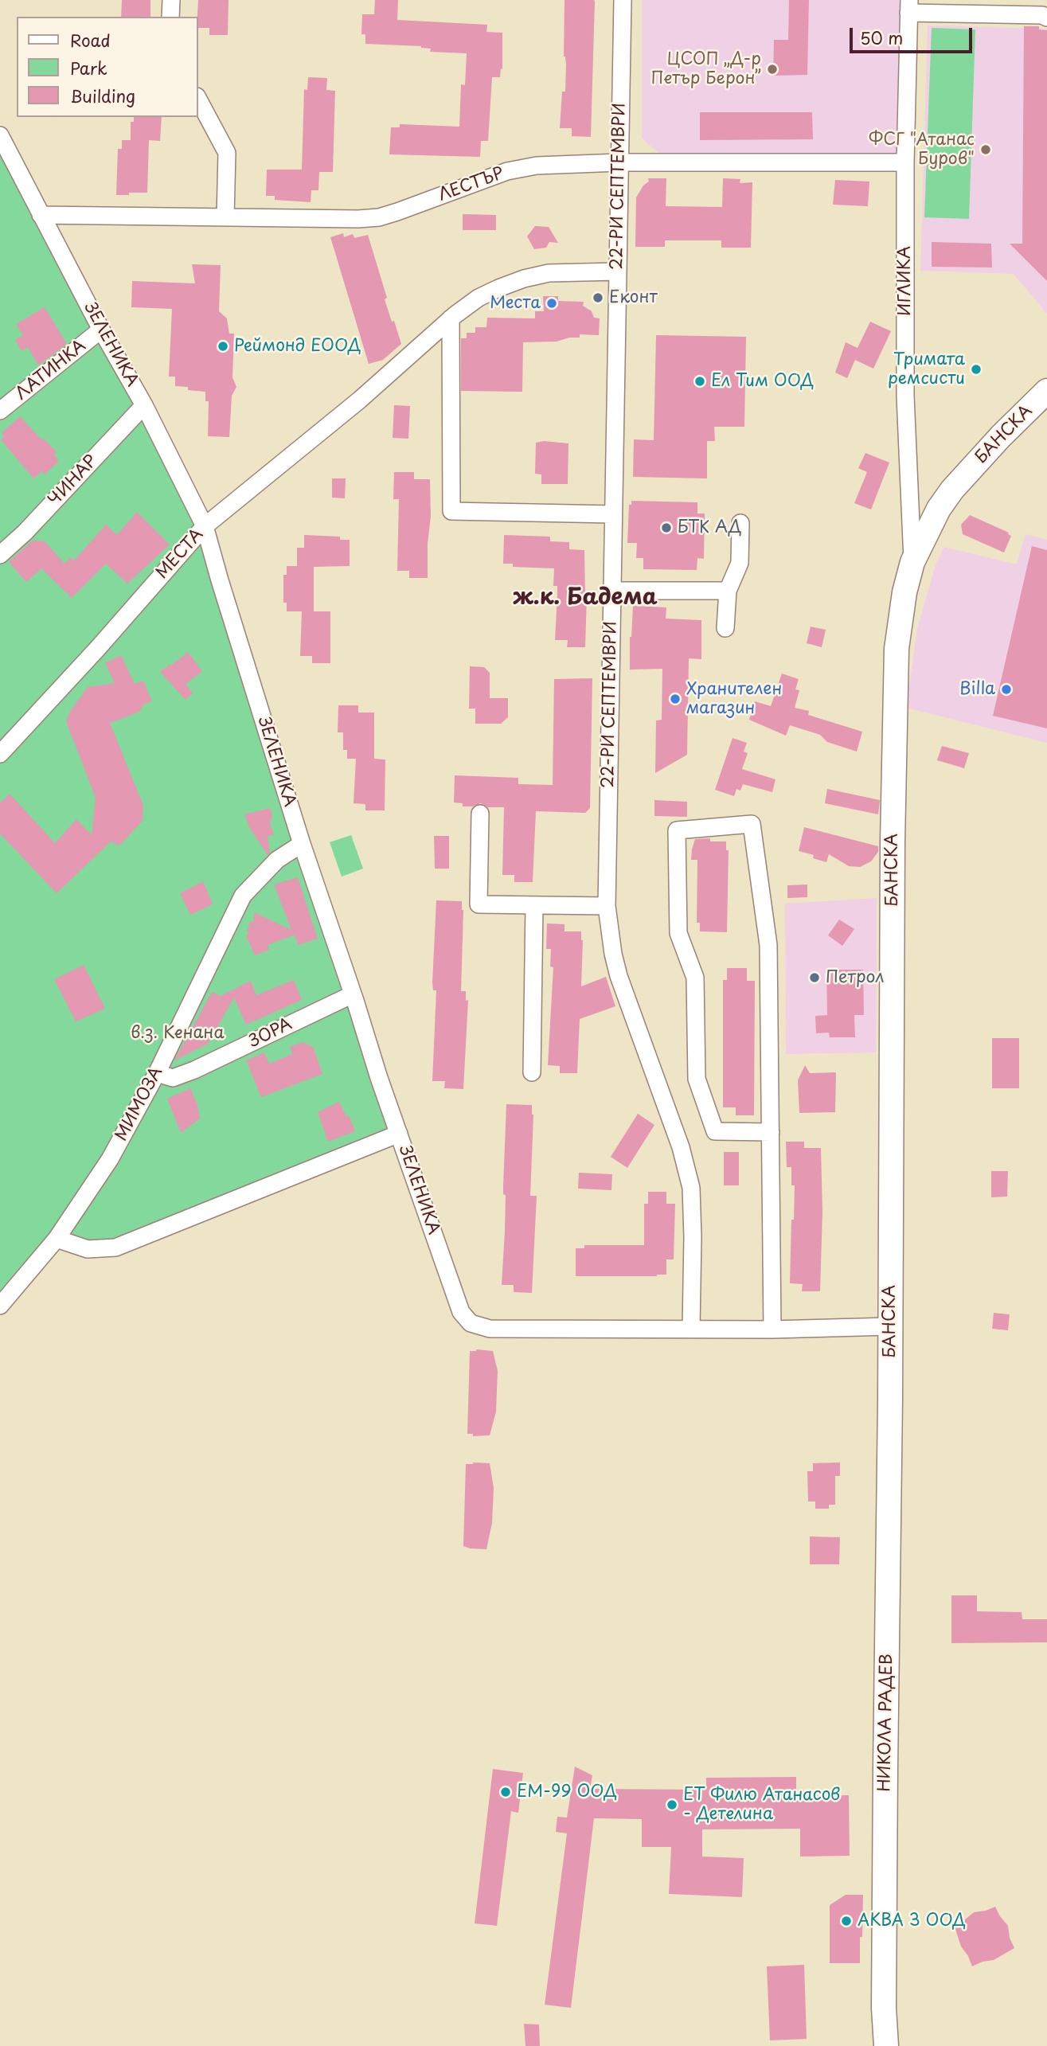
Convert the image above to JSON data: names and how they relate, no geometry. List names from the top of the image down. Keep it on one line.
{"streets":{"street":["ЛЕСТЪР","22-РИ СЕПТЕМВРИ","ИГЛИКА","ЗЕЛЕНИКА","ЛАТИНКА","БАНСКА","ЧИНАР","МЕСТА","ЗОРА","МИМОЗА","НИКОЛА РАДЕВ"]},"crossings":[["ЛЕСТЪР","22-РИ СЕПТЕМВРИ"],["ЛЕСТЪР","ИГЛИКА"],["ЛЕСТЪР","ЗЕЛЕНИКА"],["22-РИ СЕПТЕМВРИ","ЗЕЛЕНИКА"],["22-РИ СЕПТЕМВРИ","МЕСТА"],["ИГЛИКА","БАНСКА"],["ЗЕЛЕНИКА","ЛАТИНКА"],["ЗЕЛЕНИКА","БАНСКА"],["ЗЕЛЕНИКА","ЧИНАР"],["ЗЕЛЕНИКА","МЕСТА"],["ЗЕЛЕНИКА","ЗОРА"],["ЗЕЛЕНИКА","МИМОЗА"],["БАНСКА","НИКОЛА РАДЕВ"],["ЗОРА","МИМОЗА"]],"districts":["ж.к. Бадема"],"parks":["в.з. Кенана"],"places":["ЦСОП „Д-р Петър Берон”","ФСГ \"Атанас Буров\"","Еконт","Места","Реймонд ЕООД","Тримата ремсисти","Ел Тим ООД","БТК АД","Billa","Хранителен магазин","Петрол","ЕМ-99 ООД","ЕТ Филю Атанасов - Детелина","АКВА 3 ООД"],"legend":["Road","Park","Building"],"scale_bar":"50 m"}
